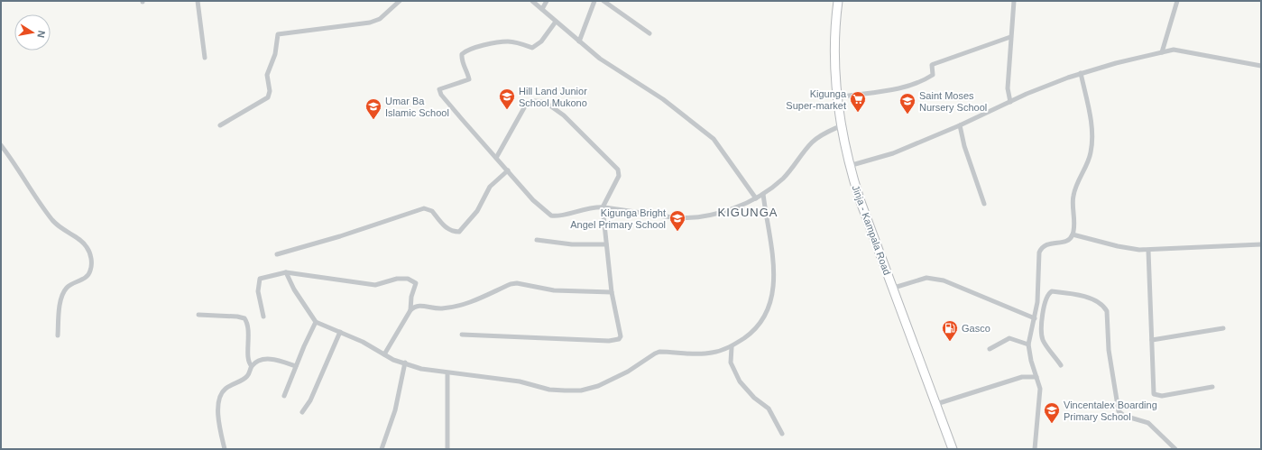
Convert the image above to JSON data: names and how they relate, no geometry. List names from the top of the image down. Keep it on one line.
{"streets":{"highway":["Jinja - Kampala Road"]},"districts":["KIGUNGA"],"places":{"school or university":["Hill Land Junior School Mukono","Saint Moses Nursery School","Umar Ba Islamic School","Kigunga Bright Angel Primary School","Vincentalex Boarding Primary School"],"supermarket":["Kigunga Super-market"],"fuel station":["Gasco"]},"north":"right"}
